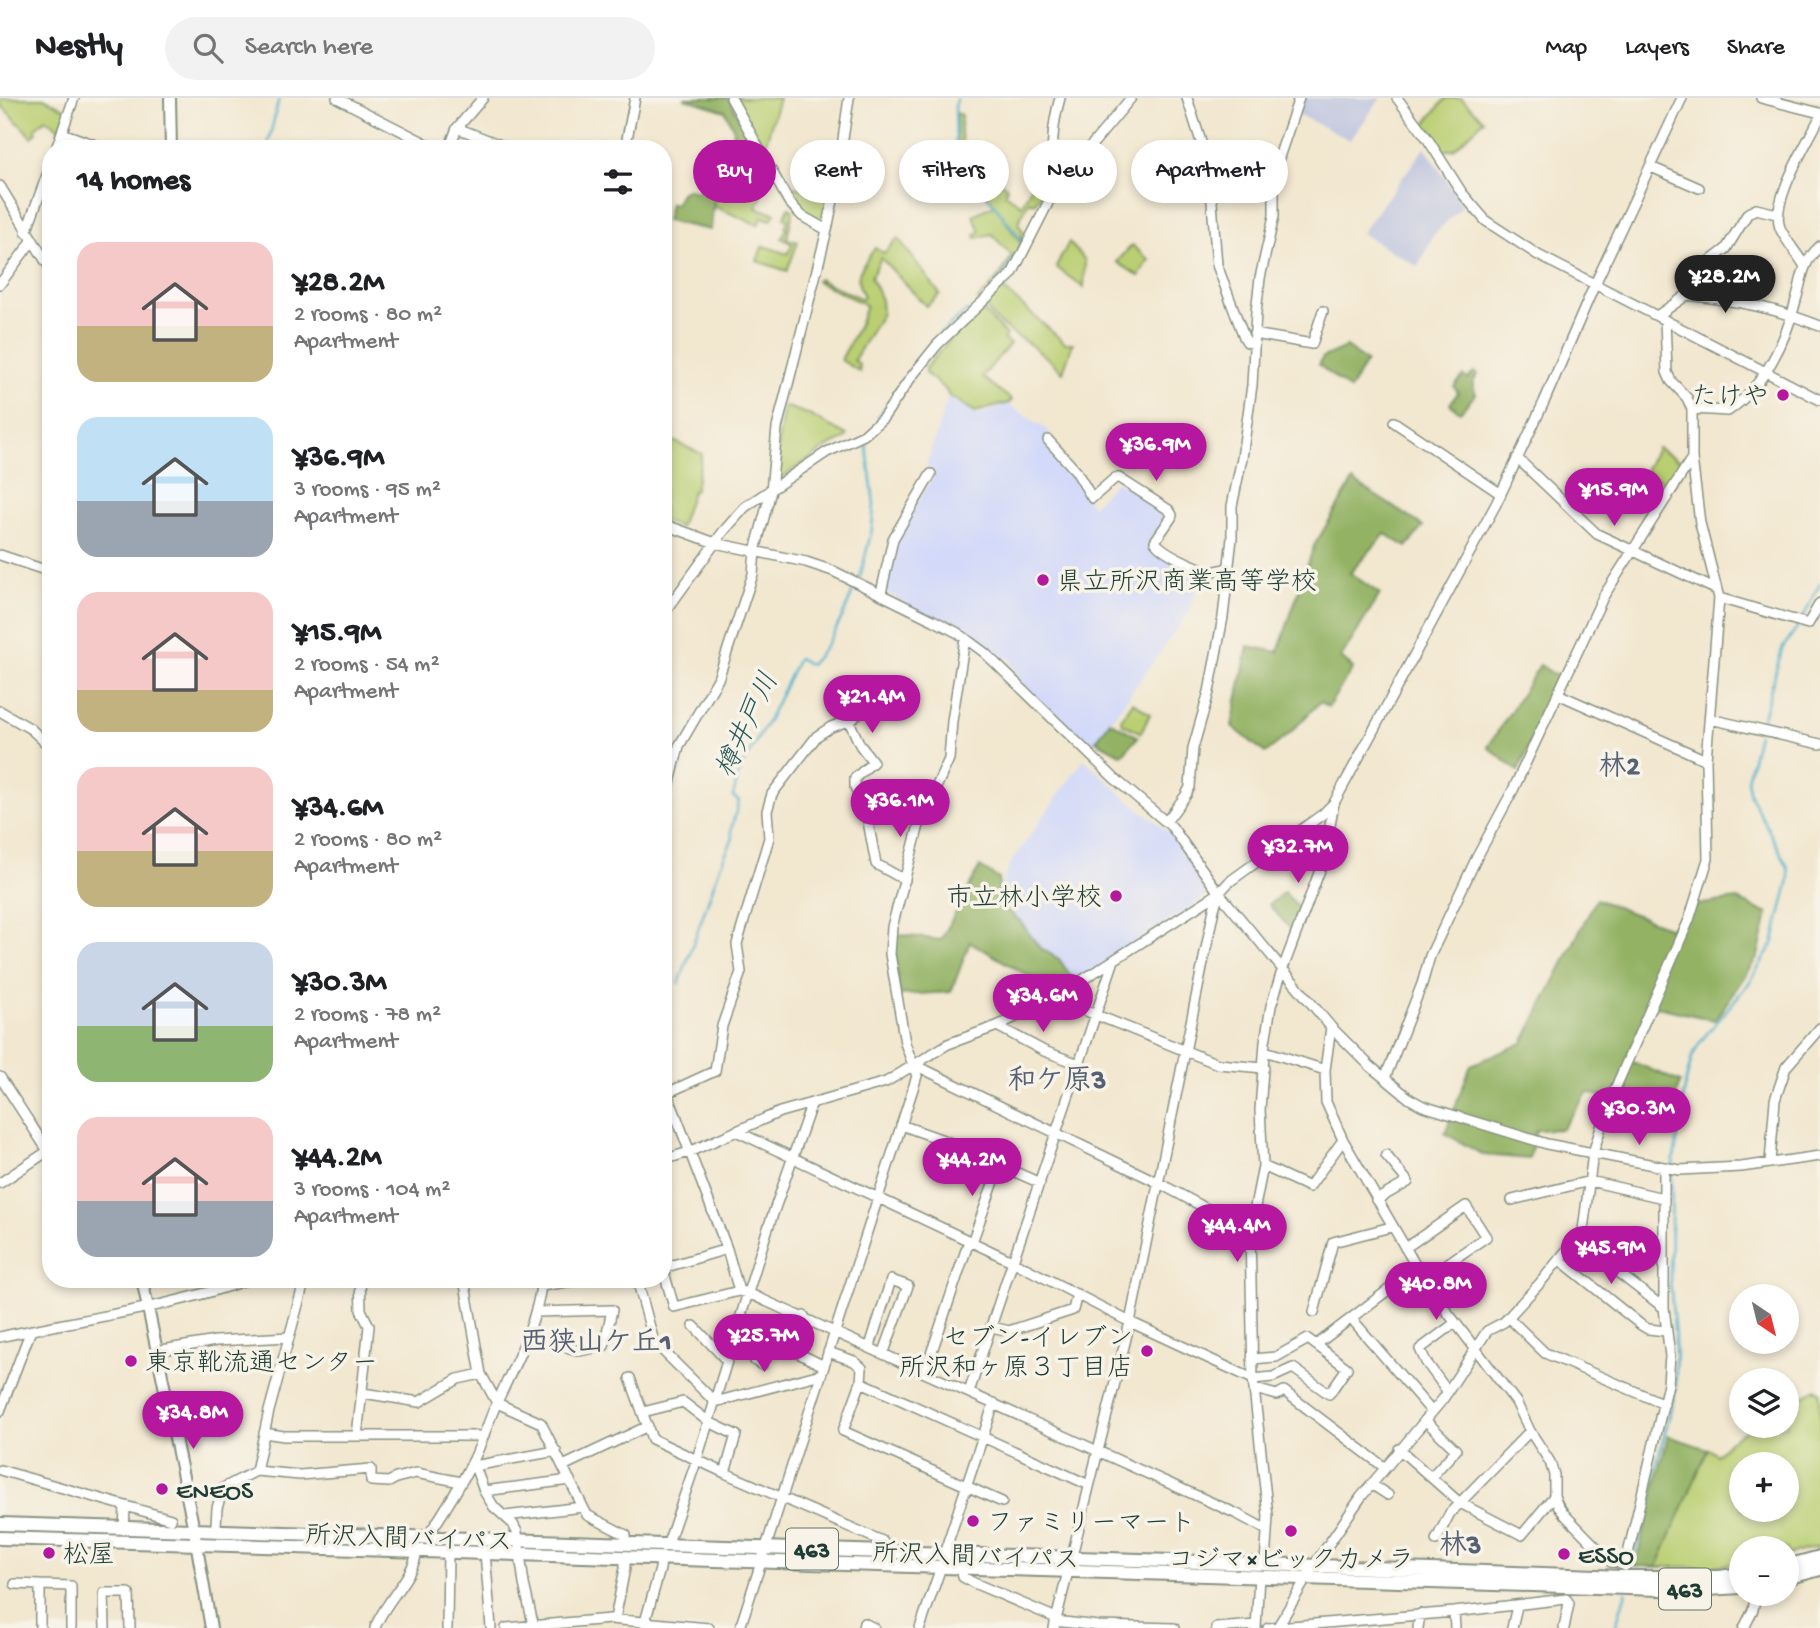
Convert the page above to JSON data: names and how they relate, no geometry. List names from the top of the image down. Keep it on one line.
{"streets":{"highway":["所沢入間バイパス","463"]},"districts":["林2","和ケ原3","西狭山ケ丘1","林3"],"water":["樽井戸川"],"places":["たけや","県立所沢商業高等学校","市立林小学校","セブン-イレブン 所沢和ヶ原３丁目店","東京靴流通センター","ENEOS","ファミリーマート","コジマ×ビックカメラ","松屋","ESSO"],"north":"bottom right","page":{"header":"Nestly","search":"Search here","nav":["Map","Layers","Share"],"chip":["Buy","Rent","Filters","New","Apartment"],"heading":"14 homes","list":[{"name":"¥28.2M","note":"2 rooms · 80 m² · Apartment"},{"name":"¥36.9M","note":"3 rooms · 95 m² · Apartment"},{"name":"¥15.9M","note":"2 rooms · 54 m² · Apartment"},{"name":"¥34.6M","note":"2 rooms · 80 m² · Apartment"},{"name":"¥30.3M","note":"2 rooms · 78 m² · Apartment"},{"name":"¥44.2M","note":"3 rooms · 104 m² · Apartment"}],"price":["¥28.2M","¥36.9M","¥15.9M","¥21.4M","¥36.1M","¥32.7M","¥34.6M","¥30.3M","¥44.2M","¥44.4M","¥45.9M","¥40.8M","¥25.7M","¥34.8M"],"map_buttons":["+","−"]}}
